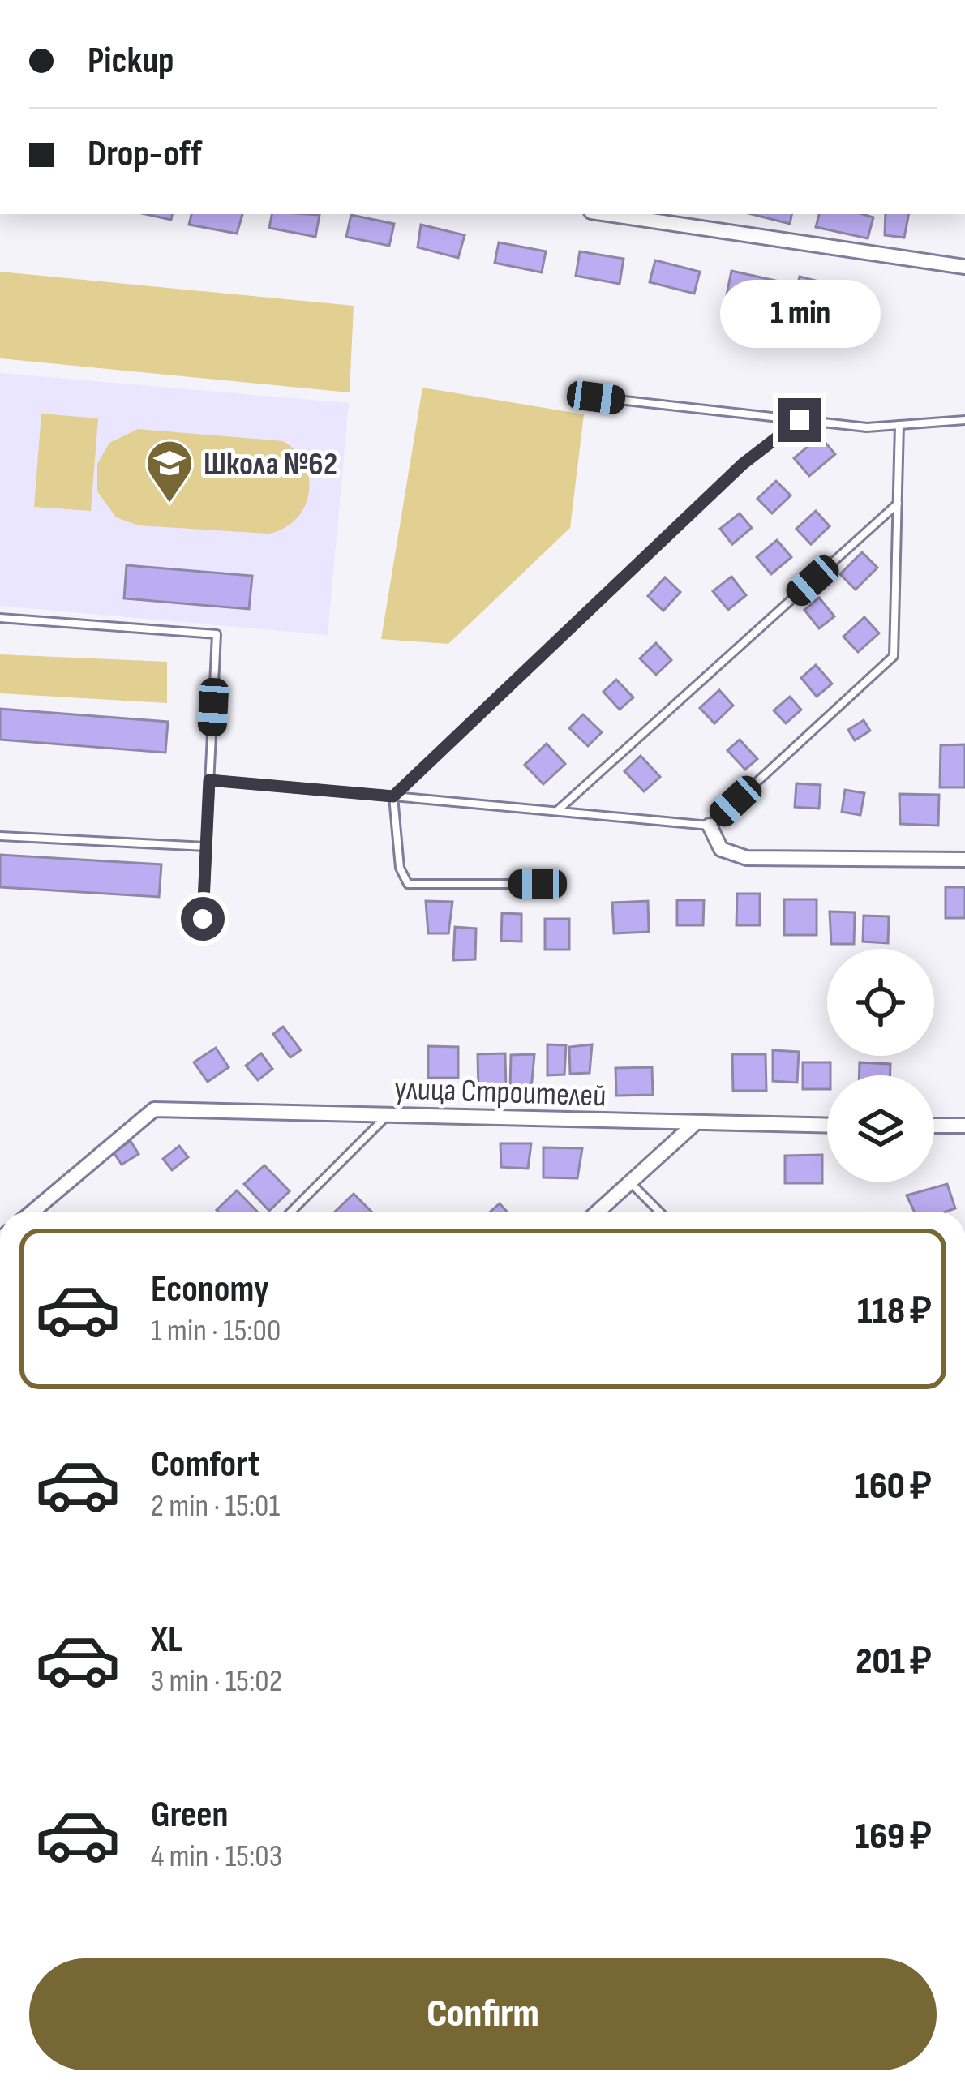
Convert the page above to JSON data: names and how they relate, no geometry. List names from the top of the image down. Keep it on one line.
{"streets":{"street":["улица Строителей"]},"places":{"school or university":["Школа №62"]},"page":{"banner":["Pickup","Drop-off"],"bubble":"1 min","list":[{"name":"Economy","note":"1 min · 15:00","value":"118 ₽"},{"name":"Comfort","note":"2 min · 15:01","value":"160 ₽"},{"name":"XL","note":"3 min · 15:02","value":"201 ₽"},{"name":"Green","note":"4 min · 15:03","value":"169 ₽"}],"buttons":"Confirm"}}
